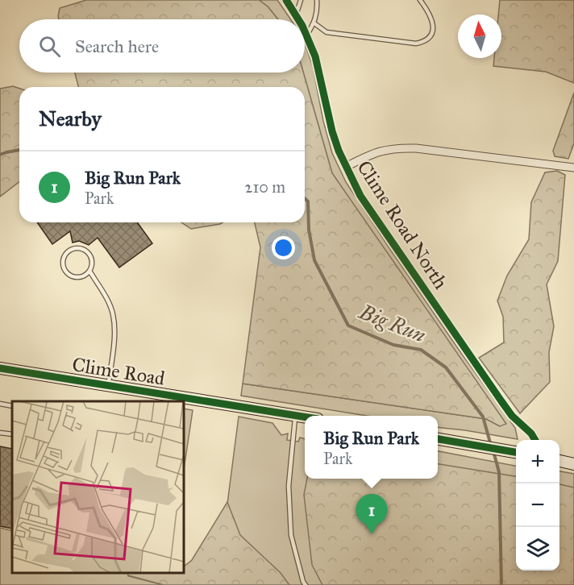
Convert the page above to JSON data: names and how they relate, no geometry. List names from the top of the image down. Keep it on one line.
{"streets":{"main road":["Clime Road"],"street":["Clime Road North"]},"water":["Big Run"],"north":"top","page":{"search":"Search here","heading":"Nearby","list":[{"mark":"1","name":"Big Run Park","note":"Park","value":"210 m"}],"popup":["Big Run Park","Park"],"map_buttons":["+","−"],"pins":"1"}}
